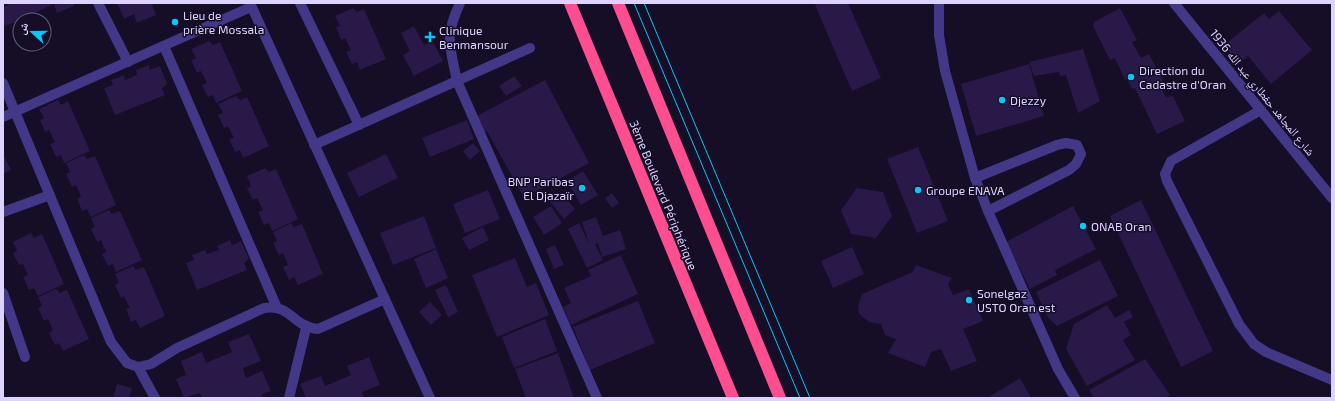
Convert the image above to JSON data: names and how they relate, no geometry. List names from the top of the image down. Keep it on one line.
{"streets":{"highway":["3ème Boulevard Périphérique"],"street":["شارع المجاهد حفطاري عبد الله 1936"]},"places":{"other":["Lieu de prière Mossala","Direction du Cadastre d'Oran","Djezzy","BNP Paribas El Djazaïr","Groupe ENAVA","ONAB Oran","Sonelgaz USTO Oran est"],"health":["Clinique Benmansour"]},"north":"left"}
